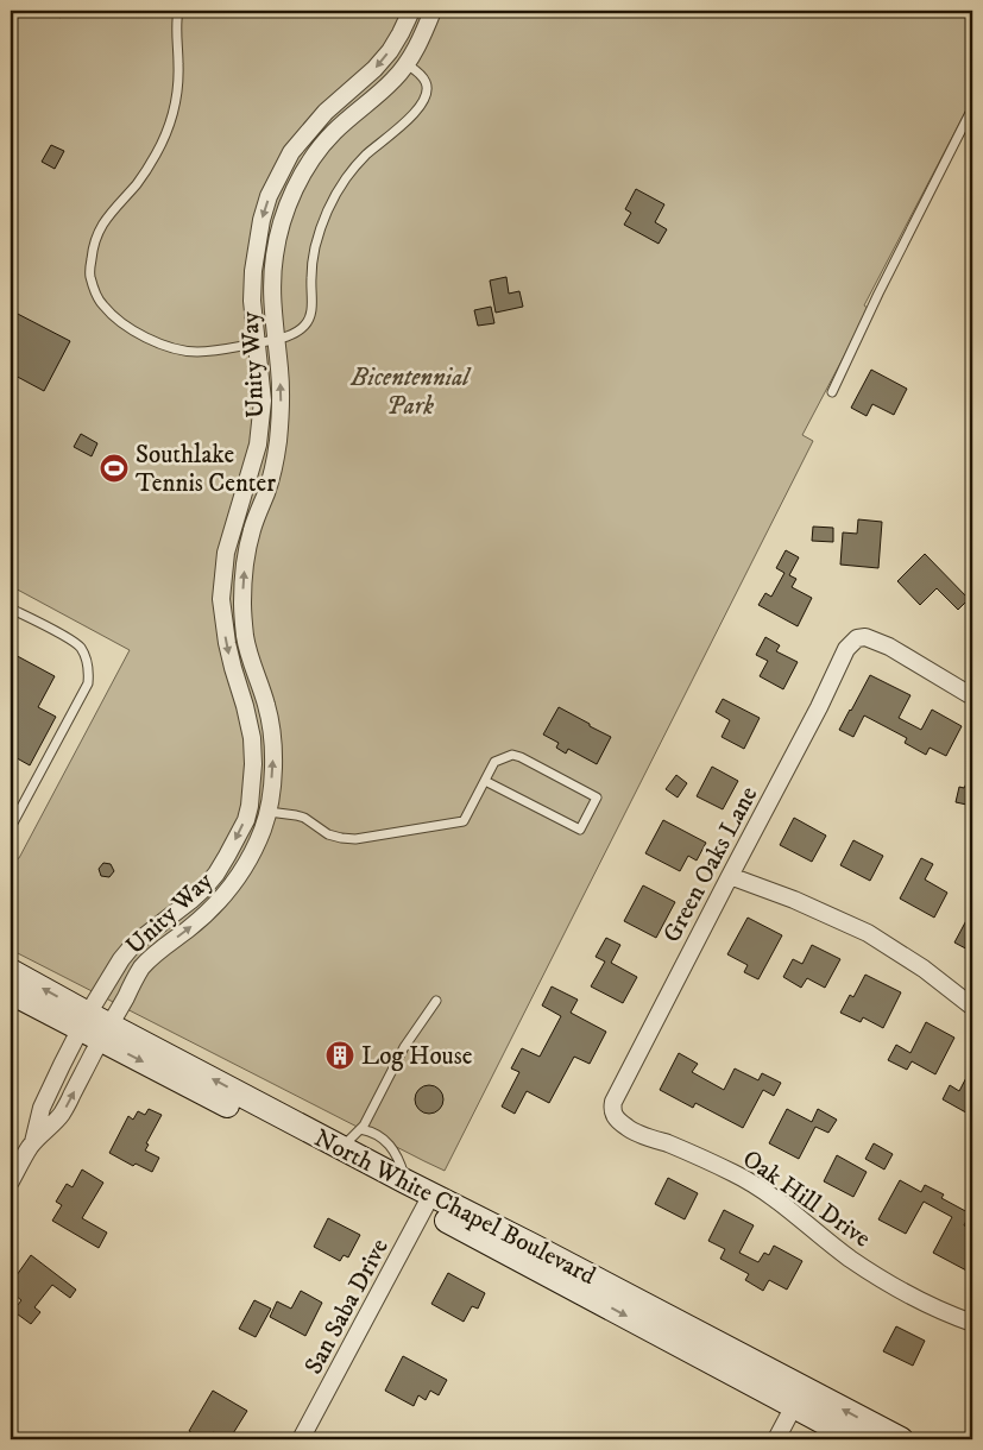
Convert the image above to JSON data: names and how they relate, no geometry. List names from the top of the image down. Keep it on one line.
{"streets":{"main road":["North White Chapel Boulevard"],"street":["Unity Way","Green Oaks Lane","Oak Hill Drive","San Saba Drive"]},"crossings":[["Unity Way","North White Chapel Boulevard"],["Green Oaks Lane","Oak Hill Drive"],["North White Chapel Boulevard","San Saba Drive"]],"parks":["Bicentennial Park"],"places":{"sports":["Southlake Tennis Center"],"building":["Log House"]}}
